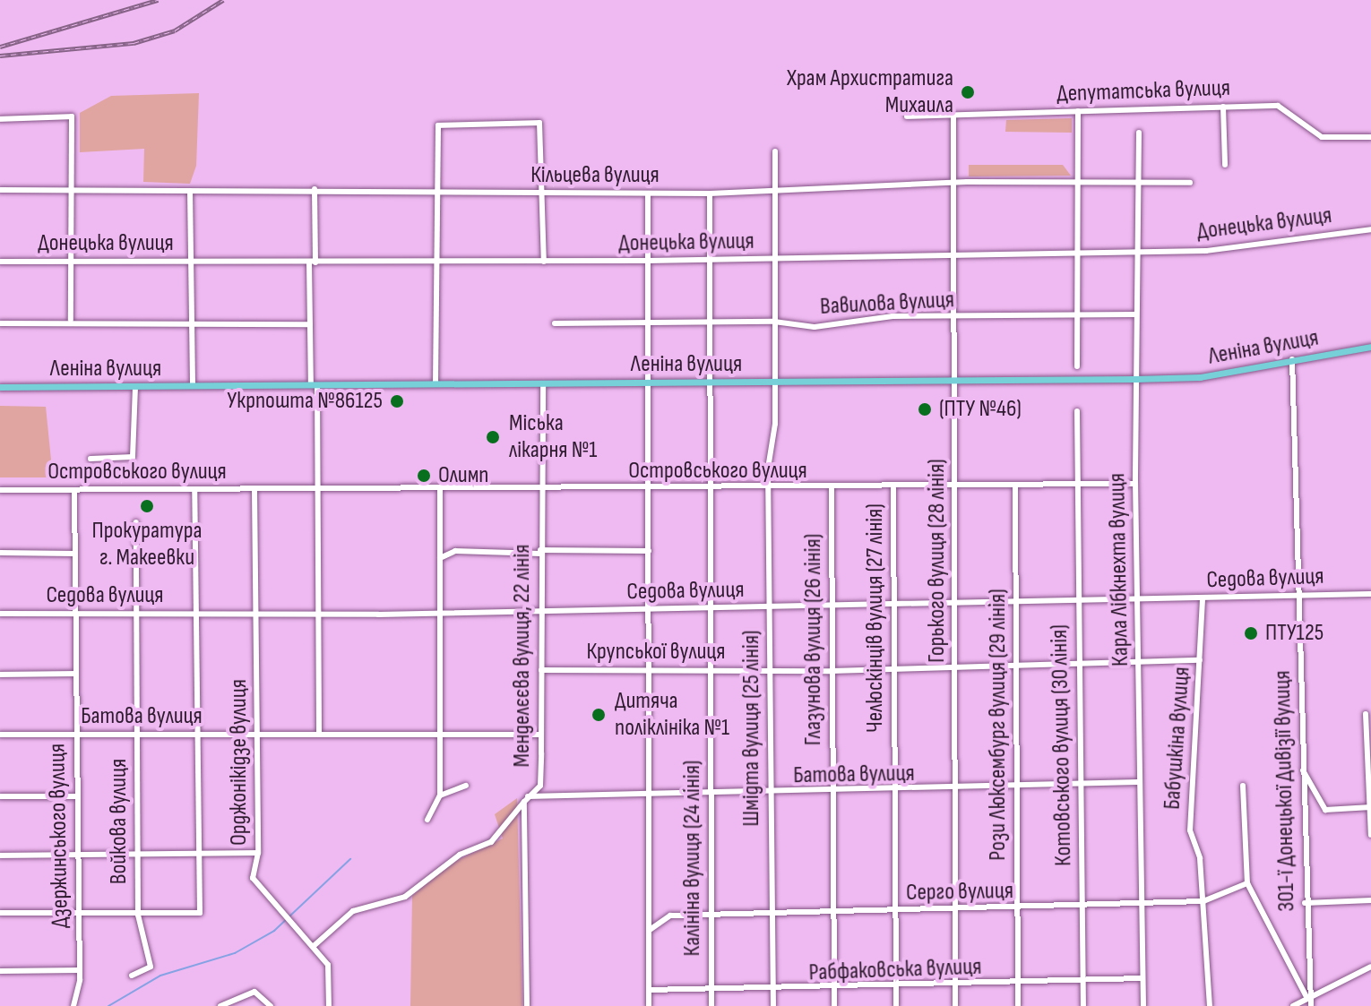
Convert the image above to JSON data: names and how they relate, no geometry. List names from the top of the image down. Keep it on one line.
{"streets":{"main road":["Леніна вулиця"],"street":["Депутатська вулиця","Кільцева вулиця","Донецька вулиця","Вавилова вулиця","Островського вулиця","Горького вулиця (28 лiнiя)","Карла Лібкнехта вулиця","Седова вулиця","Челюскінців вулиця (27 лiнiя)","Глазунова вулиця (26 лiнiя)","Крупської вулиця","Менделєєва вулиця, 22 лінія","Батова вулиця","Рози Люксембург вулиця (29 лiнiя)","Шмідта вулиця (25 лiнiя)","Бабушкіна вулиця","Котовського вулиця (30 лiнiя)","Орджонікідзе вулиця","301-ї Донецької Дивізії вулиця","Войкова вулиця","Дзержинського вулиця","Калініна вулиця (24 лiнiя)","Серго вулиця","Рабфаковська вулиця"]},"crossings":[["Депутатська вулиця","Горького вулиця (28 лiнiя)"],["Кільцева вулиця","Горького вулиця (28 лiнiя)"],["Кільцева вулиця","Карла Лібкнехта вулиця"],["Кільцева вулиця","Шмідта вулиця (25 лiнiя)"],["Кільцева вулиця","Калініна вулиця (24 лiнiя)"],["Донецька вулиця","Горького вулиця (28 лiнiя)"],["Донецька вулиця","Карла Лібкнехта вулиця"],["Донецька вулиця","Шмідта вулиця (25 лiнiя)"],["Донецька вулиця","Калініна вулиця (24 лiнiя)"],["Вавилова вулиця","Горького вулиця (28 лiнiя)"],["Вавилова вулиця","Карла Лібкнехта вулиця"],["Вавилова вулиця","Шмідта вулиця (25 лiнiя)"],["Вавилова вулиця","Калініна вулиця (24 лiнiя)"],["Леніна вулиця","Горького вулиця (28 лiнiя)"],["Леніна вулиця","Карла Лібкнехта вулиця"],["Леніна вулиця","Менделєєва вулиця, 22 лінія"],["Леніна вулиця","Шмідта вулиця (25 лiнiя)"],["Леніна вулиця","301-ї Донецької Дивізії вулиця"],["Леніна вулиця","Калініна вулиця (24 лiнiя)"],["Островського вулиця","Горького вулиця (28 лiнiя)"],["Островського вулиця","Карла Лібкнехта вулиця"],["Островського вулиця","Челюскінців вулиця (27 лiнiя)"],["Островського вулиця","Глазунова вулиця (26 лiнiя)"],["Островського вулиця","Менделєєва вулиця, 22 лінія"],["Островського вулиця","Рози Люксембург вулиця (29 лiнiя)"],["Островського вулиця","Шмідта вулиця (25 лiнiя)"],["Островського вулиця","Котовського вулиця (30 лiнiя)"],["Островського вулиця","Орджонікідзе вулиця"],["Островського вулиця","Дзержинського вулиця"],["Островського вулиця","Калініна вулиця (24 лiнiя)"],["Горького вулиця (28 лiнiя)","Седова вулиця"],["Горького вулиця (28 лiнiя)","Крупської вулиця"],["Горького вулиця (28 лiнiя)","Батова вулиця"],["Горького вулиця (28 лiнiя)","Серго вулиця"],["Горького вулиця (28 лiнiя)","Рабфаковська вулиця"],["Карла Лібкнехта вулиця","Седова вулиця"],["Карла Лібкнехта вулиця","Крупської вулиця"],["Карла Лібкнехта вулиця","Батова вулиця"],["Карла Лібкнехта вулиця","Серго вулиця"],["Карла Лібкнехта вулиця","Рабфаковська вулиця"],["Седова вулиця","Челюскінців вулиця (27 лiнiя)"],["Седова вулиця","Глазунова вулиця (26 лiнiя)"],["Седова вулиця","Менделєєва вулиця, 22 лінія"],["Седова вулиця","Рози Люксембург вулиця (29 лiнiя)"],["Седова вулиця","Шмідта вулиця (25 лiнiя)"],["Седова вулиця","Бабушкіна вулиця"],["Седова вулиця","Котовського вулиця (30 лiнiя)"],["Седова вулиця","Орджонікідзе вулиця"],["Седова вулиця","301-ї Донецької Дивізії вулиця"],["Седова вулиця","Войкова вулиця"],["Седова вулиця","Дзержинського вулиця"],["Седова вулиця","Калініна вулиця (24 лiнiя)"],["Челюскінців вулиця (27 лiнiя)","Крупської вулиця"],["Челюскінців вулиця (27 лiнiя)","Батова вулиця"],["Челюскінців вулиця (27 лiнiя)","Серго вулиця"],["Челюскінців вулиця (27 лiнiя)","Рабфаковська вулиця"],["Глазунова вулиця (26 лiнiя)","Крупської вулиця"],["Глазунова вулиця (26 лiнiя)","Батова вулиця"],["Глазунова вулиця (26 лiнiя)","Серго вулиця"],["Глазунова вулиця (26 лiнiя)","Рабфаковська вулиця"],["Крупської вулиця","Менделєєва вулиця, 22 лінія"],["Крупської вулиця","Рози Люксембург вулиця (29 лiнiя)"],["Крупської вулиця","Шмідта вулиця (25 лiнiя)"],["Крупської вулиця","Бабушкіна вулиця"],["Крупської вулиця","Котовського вулиця (30 лiнiя)"],["Крупської вулиця","Калініна вулиця (24 лiнiя)"],["Менделєєва вулиця, 22 лінія","Батова вулиця"],["Батова вулиця","Рози Люксембург вулиця (29 лiнiя)"],["Батова вулиця","Шмідта вулиця (25 лiнiя)"],["Батова вулиця","Котовського вулиця (30 лiнiя)"],["Батова вулиця","Орджонікідзе вулиця"],["Батова вулиця","Войкова вулиця"],["Батова вулиця","Дзержинського вулиця"],["Батова вулиця","Калініна вулиця (24 лiнiя)"],["Рози Люксембург вулиця (29 лiнiя)","Серго вулиця"],["Рози Люксембург вулиця (29 лiнiя)","Рабфаковська вулиця"],["Шмідта вулиця (25 лiнiя)","Серго вулиця"],["Шмідта вулиця (25 лiнiя)","Рабфаковська вулиця"],["Бабушкіна вулиця","Серго вулиця"],["Котовського вулиця (30 лiнiя)","Серго вулиця"],["Котовського вулиця (30 лiнiя)","Рабфаковська вулиця"],["Калініна вулиця (24 лiнiя)","Серго вулиця"],["Калініна вулиця (24 лiнiя)","Рабфаковська вулиця"]],"places":["Храм Архистратига Михаила","Укрпошта №86125","(ПТУ №46)","Міська лікарня №1","Олимп","Прокуратура г. Макеевки","ПТУ125","Дитяча поліклініка №1"]}
